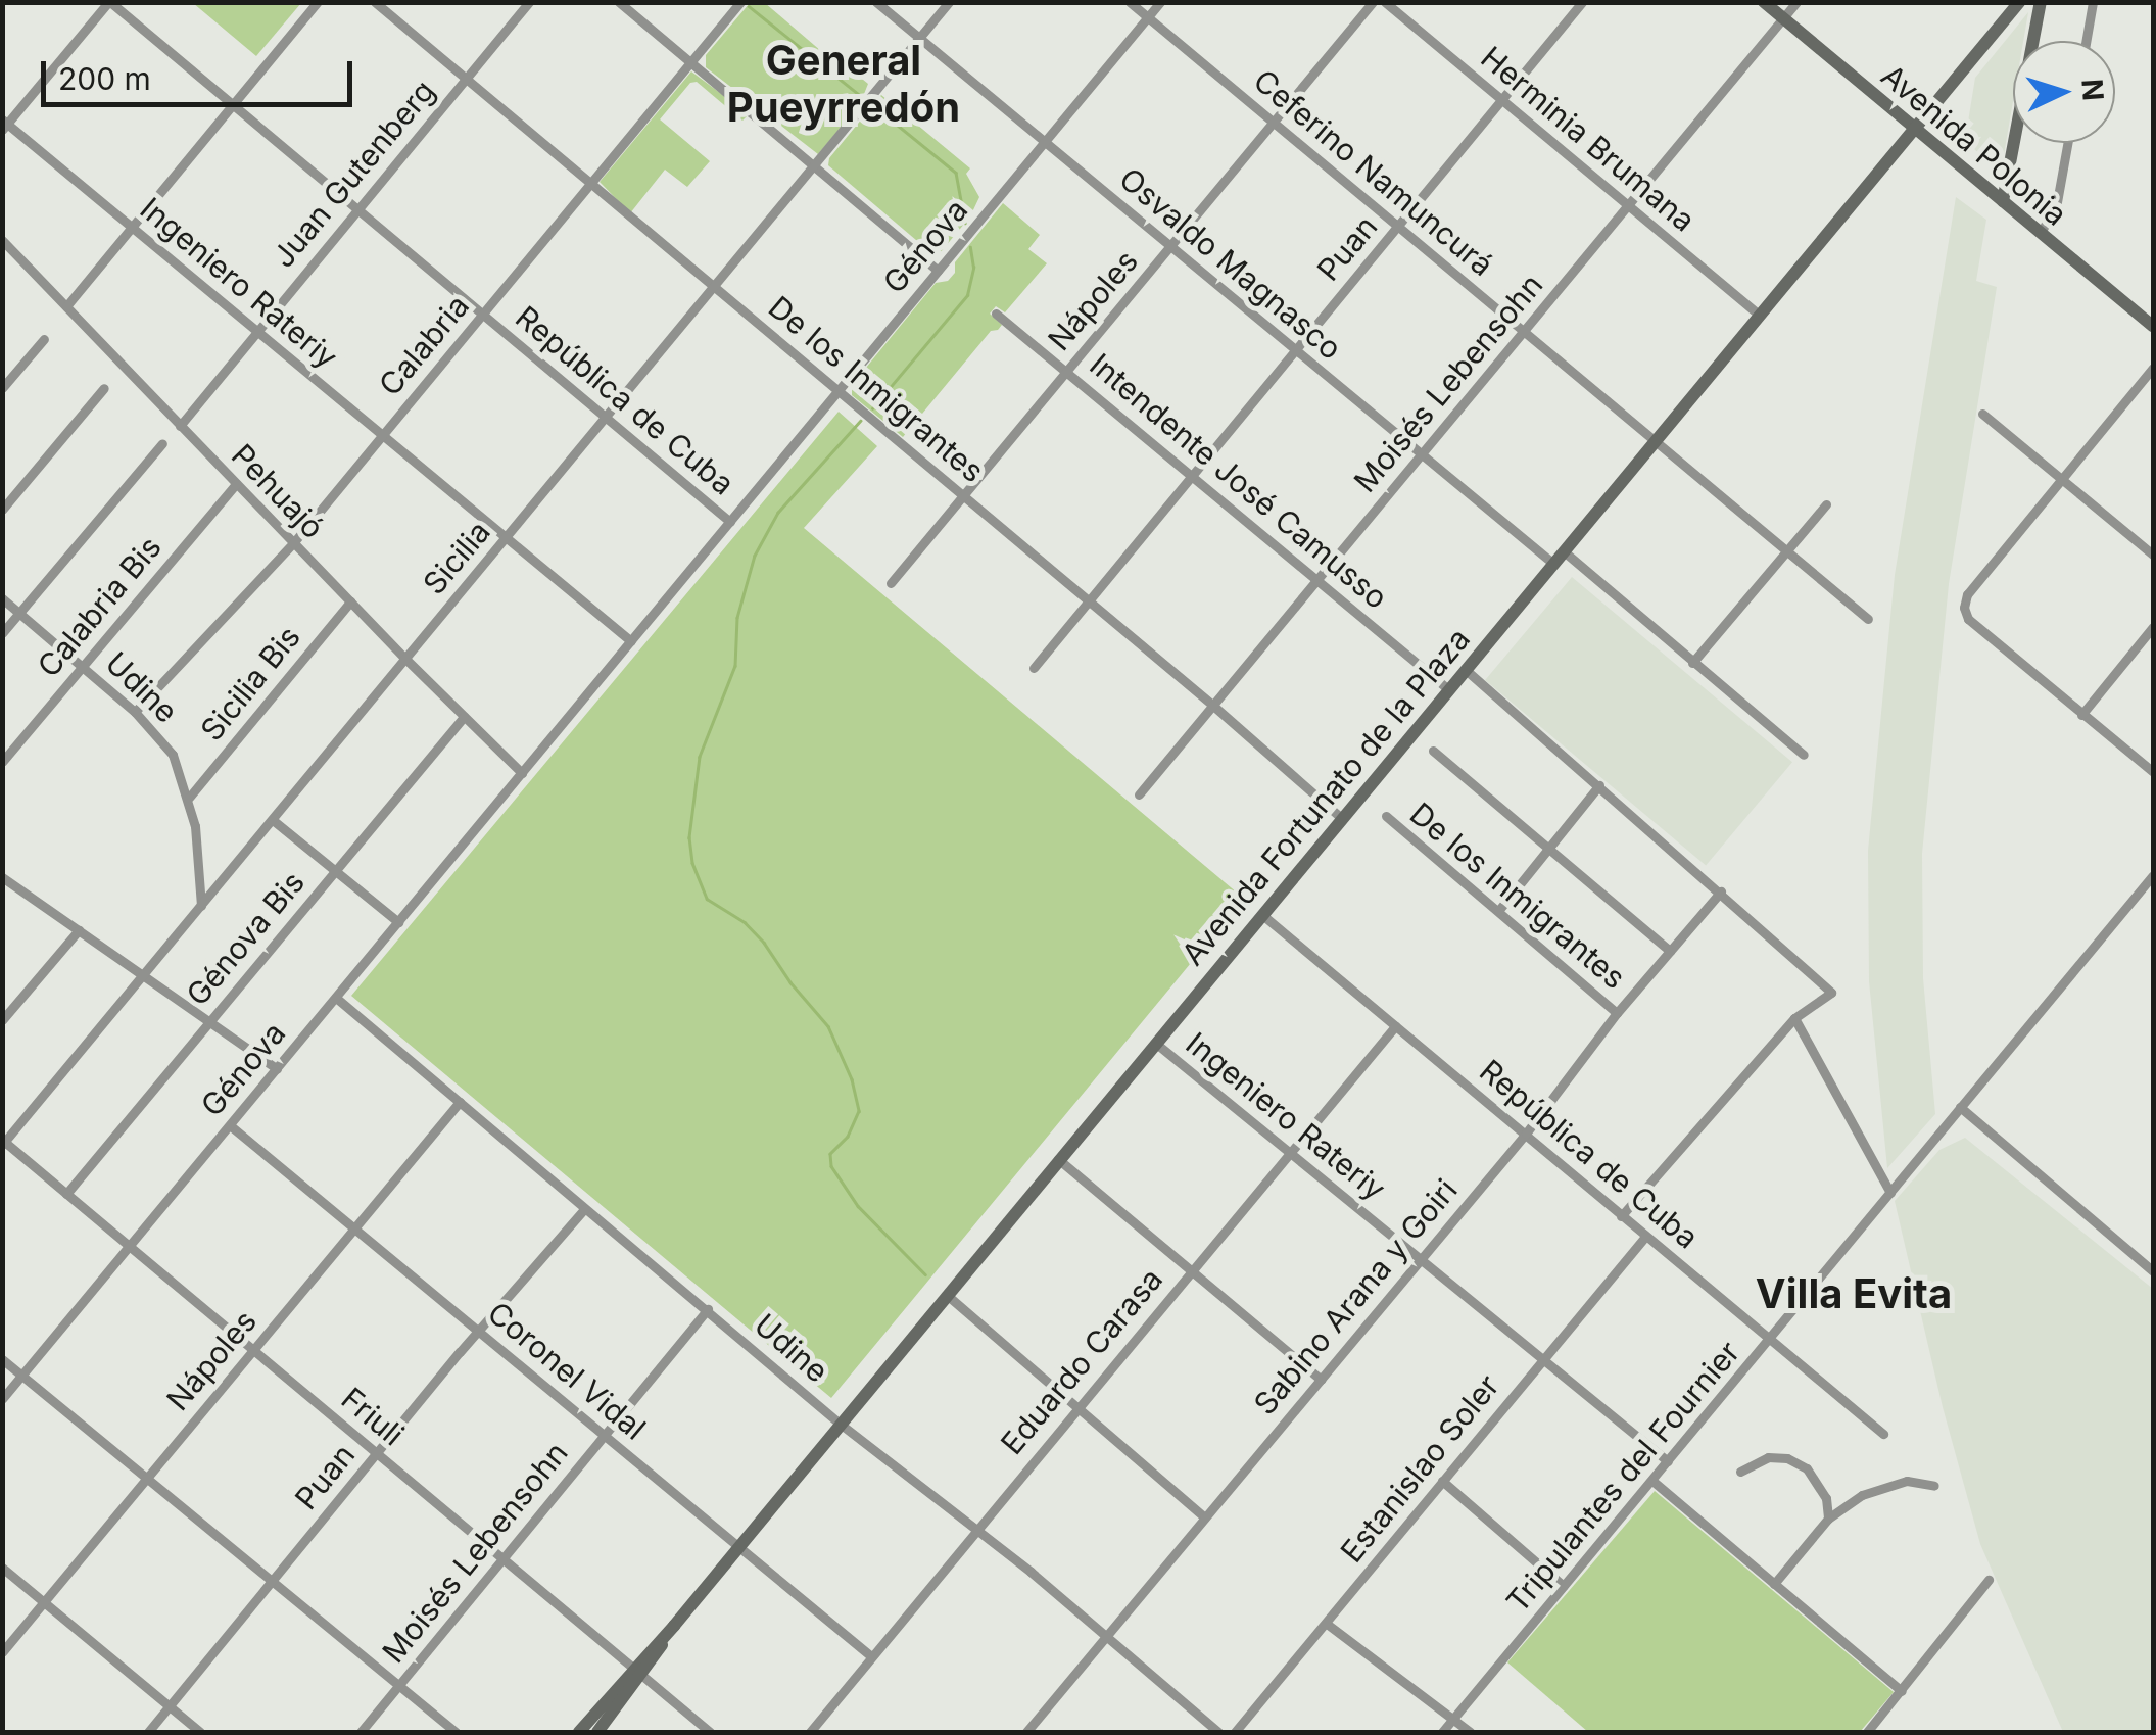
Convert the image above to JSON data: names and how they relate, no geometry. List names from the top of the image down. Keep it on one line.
{"streets":{"main road":["Avenida Polonia","Avenida Fortunato de la Plaza"],"street":["Herminia Brumana","Ceferino Namuncurá","Juan Gutenberg","Génova","Puan","Osvaldo Magnasco","Ingeniero Rateriy","Nápoles","Calabria","Moisés Lebensohn","De los Inmigrantes","República de Cuba","Intendente José Camusso","Pehuajó","Sicilia","Calabria Bis","Sicilia Bis","Udine","Génova Bis","Sabino Arana y Goiri","Eduardo Carasa","Coronel Vidal","Friuli","Estanislao Soler","Tripulantes del Fournier"]},"crossings":[["Herminia Brumana","Puan"],["Herminia Brumana","Moisés Lebensohn"],["Herminia Brumana","Avenida Fortunato de la Plaza"],["Avenida Polonia","Moisés Lebensohn"],["Avenida Polonia","Avenida Fortunato de la Plaza"],["Ceferino Namuncurá","Génova"],["Ceferino Namuncurá","Puan"],["Ceferino Namuncurá","Nápoles"],["Ceferino Namuncurá","Moisés Lebensohn"],["Ceferino Namuncurá","Avenida Fortunato de la Plaza"],["Juan Gutenberg","Ingeniero Rateriy"],["Juan Gutenberg","De los Inmigrantes"],["Juan Gutenberg","República de Cuba"],["Juan Gutenberg","Pehuajó"],["Génova","Osvaldo Magnasco"],["Génova","Ingeniero Rateriy"],["Génova","De los Inmigrantes"],["Génova","República de Cuba"],["Génova","Pehuajó"],["Génova","Udine"],["Génova","Coronel Vidal"],["Génova","Friuli"],["Puan","Osvaldo Magnasco"],["Puan","De los Inmigrantes"],["Puan","Intendente José Camusso"],["Puan","Udine"],["Puan","Coronel Vidal"],["Puan","Friuli"],["Osvaldo Magnasco","Nápoles"],["Osvaldo Magnasco","Moisés Lebensohn"],["Osvaldo Magnasco","Sicilia"],["Osvaldo Magnasco","Avenida Fortunato de la Plaza"],["Ingeniero Rateriy","Calabria"],["Ingeniero Rateriy","Sicilia"],["Ingeniero Rateriy","Avenida Fortunato de la Plaza"],["Ingeniero Rateriy","Sabino Arana y Goiri"],["Ingeniero Rateriy","Eduardo Carasa"],["Ingeniero Rateriy","Estanislao Soler"],["Ingeniero Rateriy","Tripulantes del Fournier"],["Nápoles","De los Inmigrantes"],["Nápoles","Intendente José Camusso"],["Nápoles","Udine"],["Nápoles","Coronel Vidal"],["Nápoles","Friuli"],["Calabria","De los Inmigrantes"],["Calabria","República de Cuba"],["Calabria","Pehuajó"],["Calabria","Udine"],["Moisés Lebensohn","De los Inmigrantes"],["Moisés Lebensohn","Intendente José Camusso"],["Moisés Lebensohn","Udine"],["Moisés Lebensohn","Coronel Vidal"],["Moisés Lebensohn","Friuli"],["De los Inmigrantes","Sicilia"],["De los Inmigrantes","Avenida Fortunato de la Plaza"],["De los Inmigrantes","Sabino Arana y Goiri"],["República de Cuba","Sicilia"],["República de Cuba","Avenida Fortunato de la Plaza"],["República de Cuba","Sabino Arana y Goiri"],["República de Cuba","Eduardo Carasa"],["República de Cuba","Estanislao Soler"],["República de Cuba","Tripulantes del Fournier"],["Intendente José Camusso","Avenida Fortunato de la Plaza"],["Pehuajó","Sicilia"],["Pehuajó","Calabria Bis"],["Pehuajó","Sicilia Bis"],["Pehuajó","Génova Bis"],["Sicilia","Udine"],["Sicilia","Friuli"],["Calabria Bis","Udine"],["Sicilia Bis","Udine"],["Udine","Avenida Fortunato de la Plaza"],["Udine","Sabino Arana y Goiri"],["Udine","Eduardo Carasa"],["Avenida Fortunato de la Plaza","Coronel Vidal"],["Avenida Fortunato de la Plaza","Friuli"],["Génova Bis","Friuli"],["Eduardo Carasa","Coronel Vidal"]],"districts":["General Pueyrredón","Villa Evita"],"scale_bar":"200 m","north":"right"}
